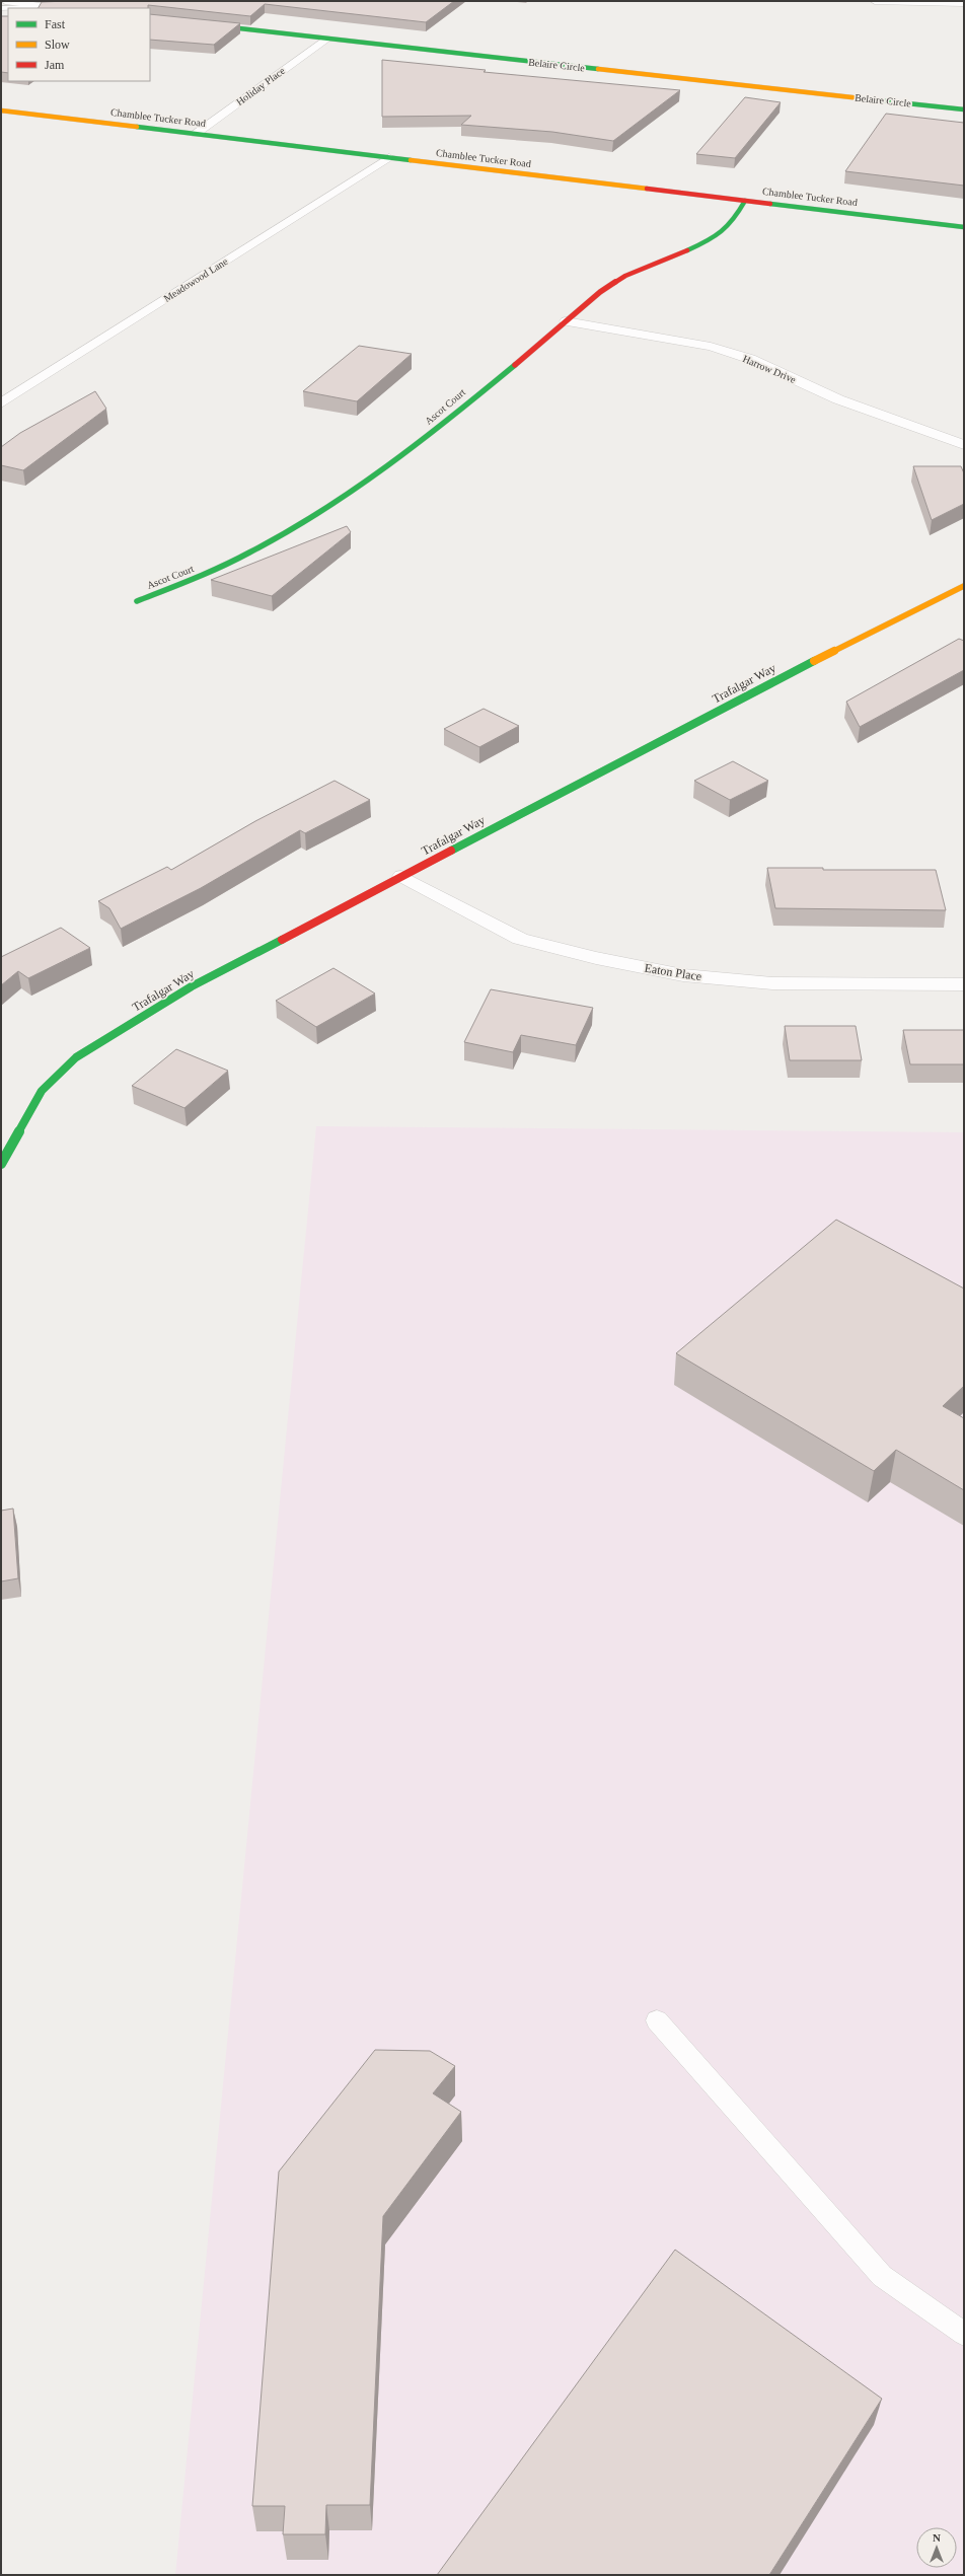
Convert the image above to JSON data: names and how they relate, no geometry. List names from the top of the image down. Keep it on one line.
{"streets":{"street":["Belaire Circle","Holiday Place","Chamblee Tucker Road","Meadowood Lane","Harrow Drive","Ascot Court","Trafalgar Way","Eaton Place"]},"crossings":[["Belaire Circle","Holiday Place"],["Holiday Place","Chamblee Tucker Road"],["Chamblee Tucker Road","Meadowood Lane"],["Chamblee Tucker Road","Ascot Court"],["Harrow Drive","Ascot Court"],["Trafalgar Way","Eaton Place"]],"legend":["Fast","Slow","Jam"],"north":"top"}
